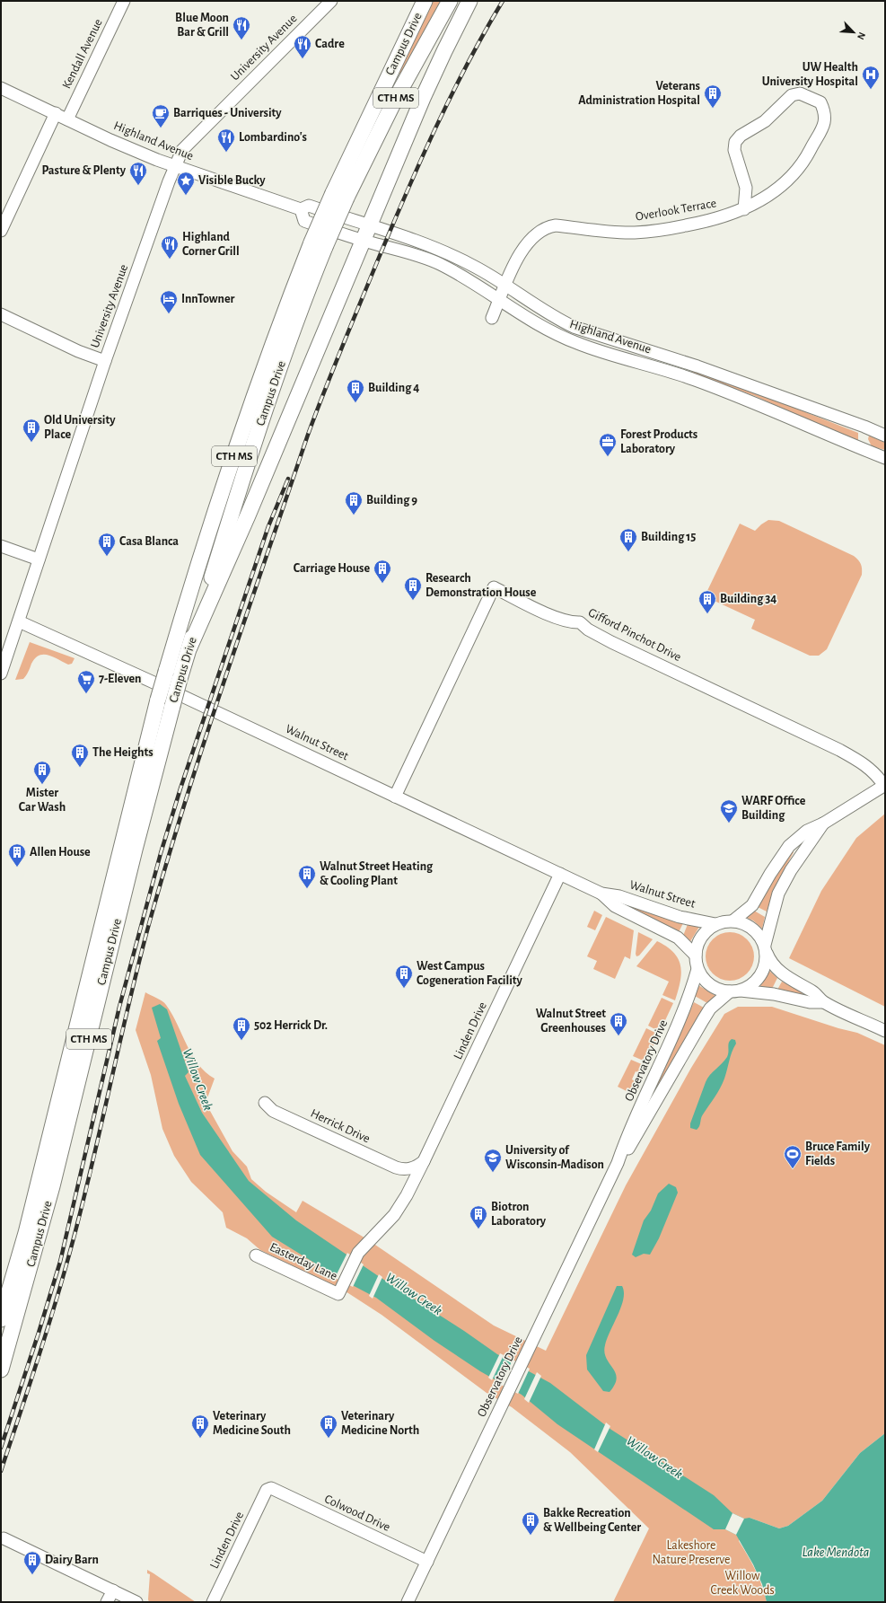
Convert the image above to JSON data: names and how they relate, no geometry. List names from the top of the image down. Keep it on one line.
{"streets":{"main road":["Campus Drive","CTH MS"],"street":["University Avenue","Kendall Avenue","Highland Avenue","Overlook Terrace","Gifford Pinchot Drive","Walnut Street","Linden Drive","Observatory Drive","Herrick Drive","Easterday Lane","Colwood Drive"]},"crossings":[["University Avenue","Highland Avenue"],["University Avenue","Walnut Street"],["Kendall Avenue","Highland Avenue"],["Highland Avenue","Overlook Terrace"],["Gifford Pinchot Drive","Walnut Street"],["Walnut Street","Linden Drive"],["Walnut Street","Observatory Drive"],["Linden Drive","Herrick Drive"],["Linden Drive","Easterday Lane"],["Linden Drive","Colwood Drive"],["Observatory Drive","Colwood Drive"]],"water":["Willow Creek","Lake Mendota"],"parks":["Lakeshore Nature Preserve","Willow Creek Woods"],"places":{"restaurant":["Blue Moon Bar & Grill","Cadre","Lombardino's","Pasture & Plenty","Highland Corner Grill"],"hospital":["UW Health University Hospital"],"building":["Veterans Administration Hospital","Building 4","Old University Place","Building 9","Building 15","Casa Blanca","Carriage House","Research Demonstration House","Building 34","The Heights","Mister Car Wash","Allen House","Walnut Street Heating & Cooling Plant","West Campus Cogeneration Facility","Walnut Street Greenhouses","502 Herrick Dr.","Biotron Laboratory","Veterinary Medicine South","Veterinary Medicine North","Bakke Recreation & Wellbeing Center","Dairy Barn"],"cafe":["Barriques - University"],"place":["Visible Bucky"],"hotel":["InnTowner"],"office":["Forest Products Laboratory"],"supermarket":["7-Eleven"],"school or university":["WARF Office Building","University of Wisconsin-Madison"],"sports":["Bruce Family Fields"]},"north":"bottom right"}
